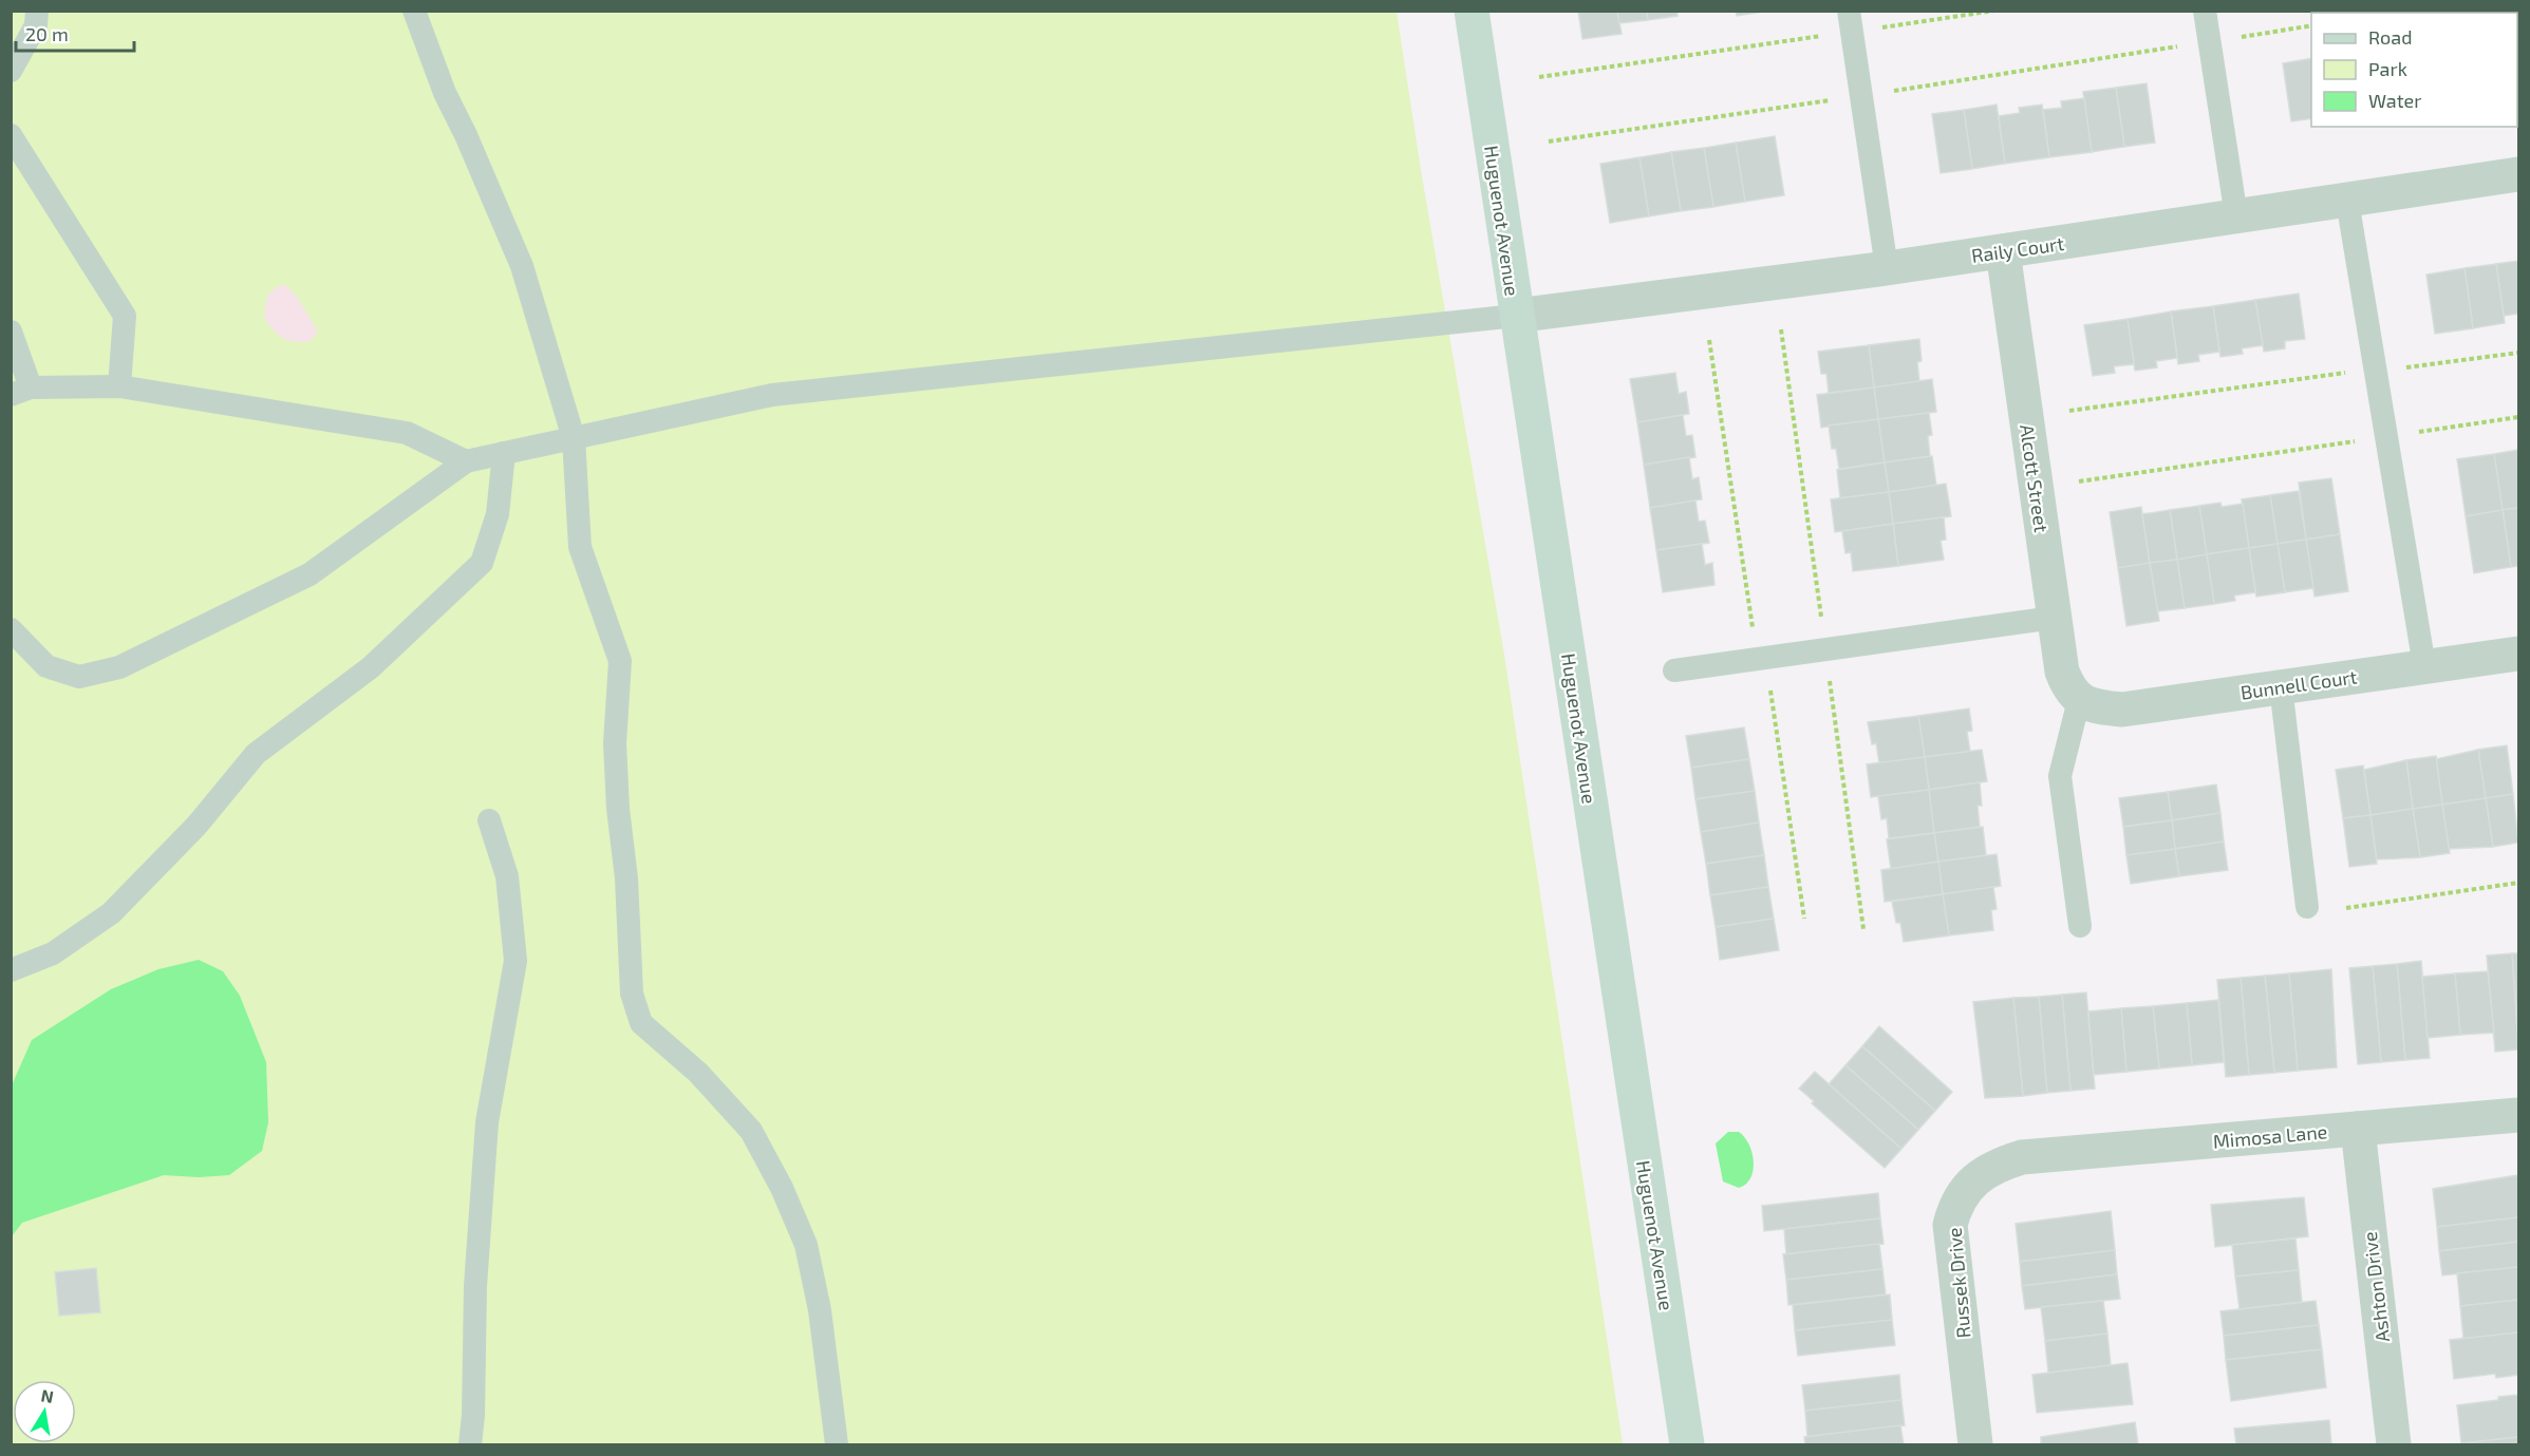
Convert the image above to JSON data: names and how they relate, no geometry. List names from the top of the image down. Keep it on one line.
{"streets":{"street":["Huguenot Avenue","Raily Court","Alcott Street","Bunnell Court","Mimosa Lane","Russek Drive","Ashton Drive"]},"crossings":[["Huguenot Avenue","Raily Court"],["Raily Court","Alcott Street"],["Alcott Street","Bunnell Court"],["Mimosa Lane","Russek Drive"],["Mimosa Lane","Ashton Drive"]],"legend":["Road","Park","Water"],"scale_bar":"20 m","north":"top"}
